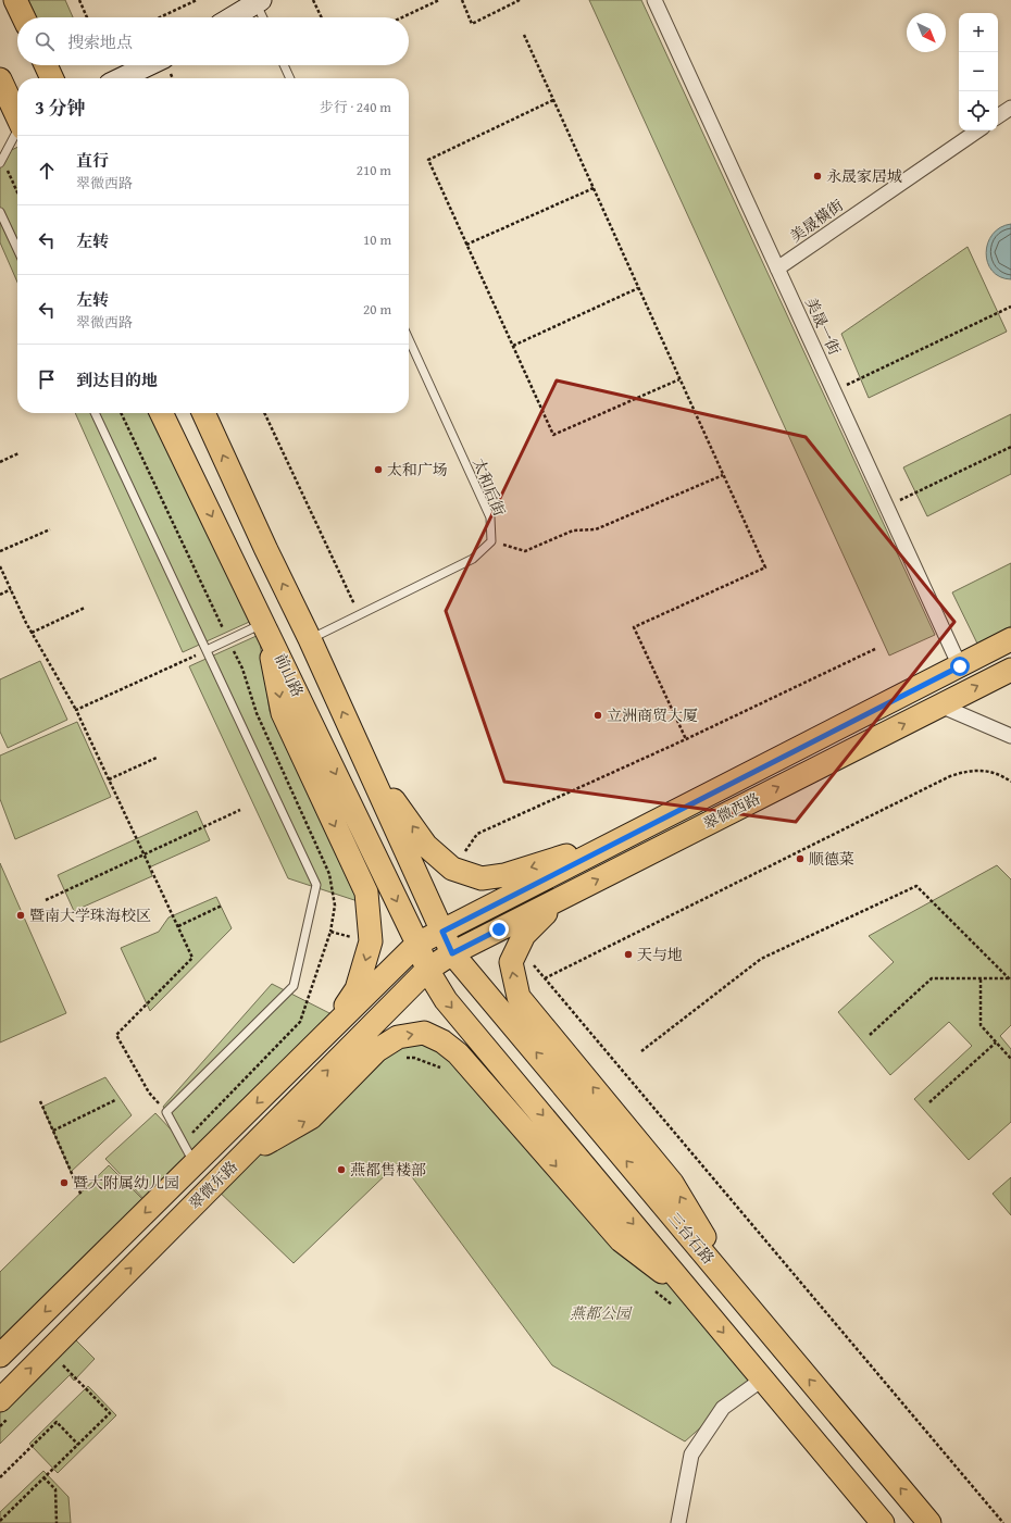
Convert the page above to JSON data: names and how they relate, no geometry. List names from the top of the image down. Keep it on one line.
{"streets":{"main road":["前山路","翠微西路","翠微东路","三台石路"],"street":["美晟橫街","美晟一街"],"lane":["太和后街"]},"crossings":[["美晟橫街","美晟一街"],["美晟一街","翠微西路"],["前山路","翠微西路"],["前山路","翠微东路"],["翠微西路","翠微东路"],["翠微西路","三台石路"],["翠微东路","三台石路"]],"parks":["燕都公园"],"places":["永晟家居城","太和广场","立洲商贸大厦","顺德菜","暨南大学珠海校区","天与地","燕都售楼部","暨大附属幼儿园"],"north":"bottom right","page":{"map_buttons":["+","−"],"search":"搜索地点","heading":["3 分钟","步行 · 240 m"],"list":[["直行","翠微西路","210 m"],["左转","10 m"],["左转","翠微西路","20 m"],"到达目的地"]}}
